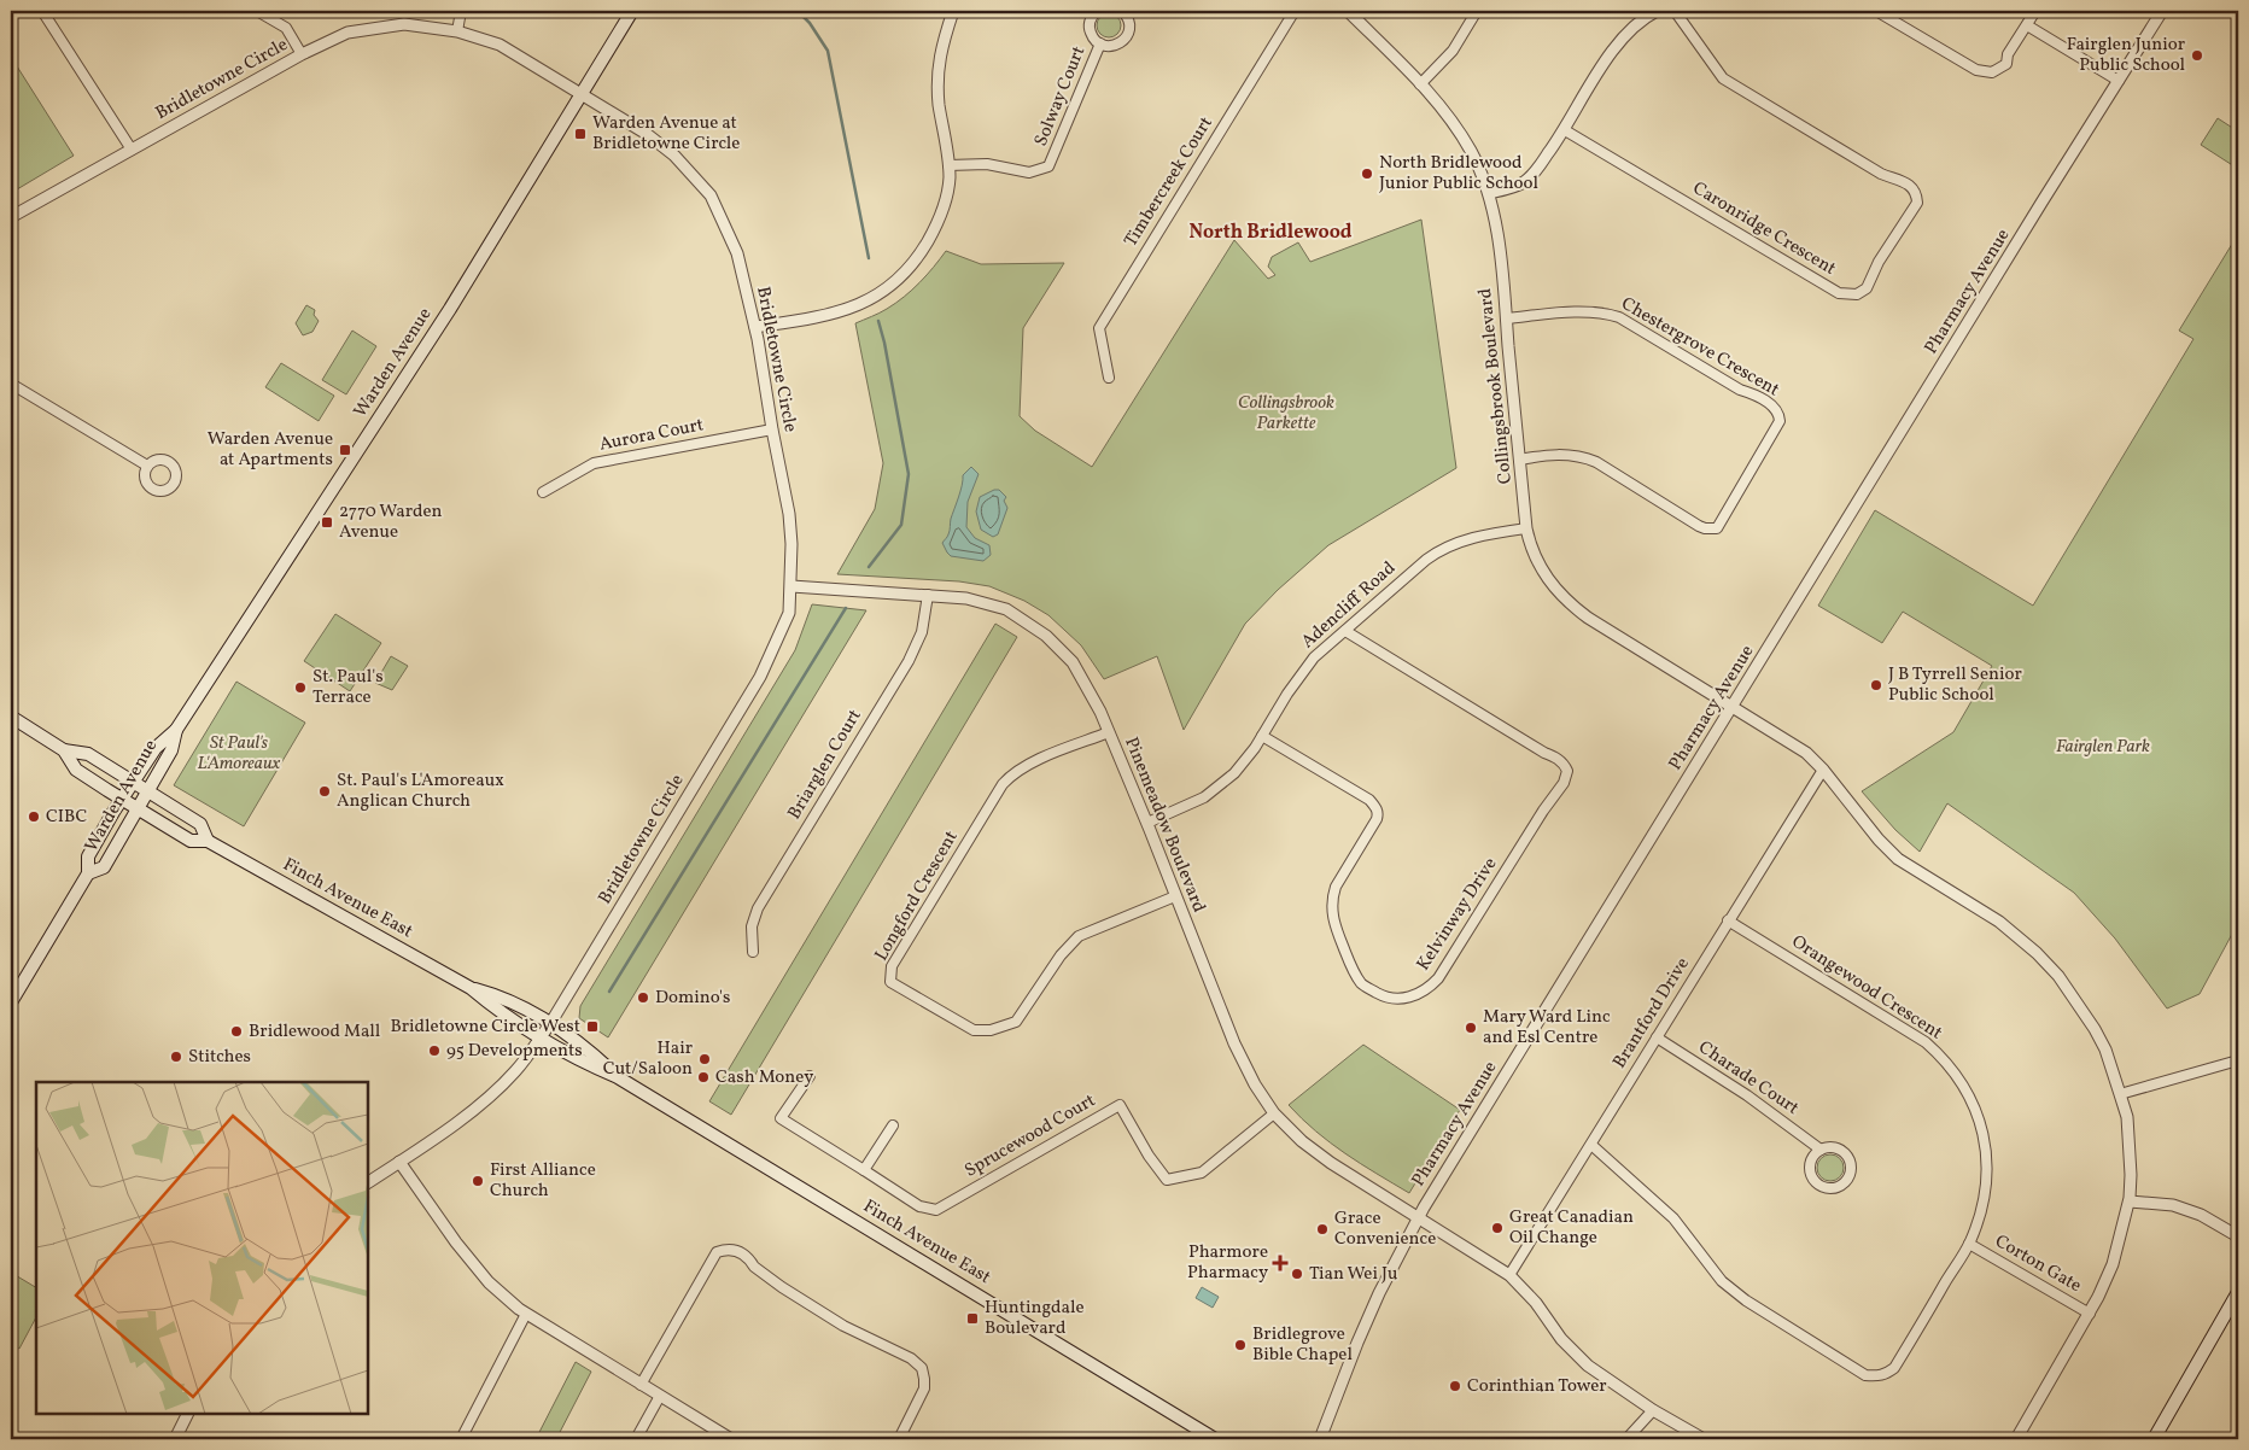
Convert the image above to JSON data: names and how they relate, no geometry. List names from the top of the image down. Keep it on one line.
{"streets":{"main road":["Warden Avenue","Finch Avenue East"],"street":["Bridletowne Circle","Solway Court","Timbercreek Court","Caronridge Crescent","Pharmacy Avenue","Chestergrove Crescent","Collingsbrook Boulevard","Aurora Court","Adencliff Road","Briarglen Court","Pinemeadow Boulevard","Longford Crescent","Kelvinway Drive","Orangewood Crescent","Brantford Drive","Charade Court","Sprucewood Court","Corton Gate"]},"crossings":[["Bridletowne Circle","Warden Avenue"],["Bridletowne Circle","Aurora Court"],["Bridletowne Circle","Pinemeadow Boulevard"],["Bridletowne Circle","Finch Avenue East"],["Pharmacy Avenue","Collingsbrook Boulevard"],["Pharmacy Avenue","Pinemeadow Boulevard"],["Chestergrove Crescent","Collingsbrook Boulevard"],["Warden Avenue","Finch Avenue East"],["Collingsbrook Boulevard","Adencliff Road"],["Collingsbrook Boulevard","Brantford Drive"],["Collingsbrook Boulevard","Corton Gate"],["Adencliff Road","Pinemeadow Boulevard"],["Adencliff Road","Kelvinway Drive"],["Briarglen Court","Pinemeadow Boulevard"],["Pinemeadow Boulevard","Longford Crescent"],["Pinemeadow Boulevard","Brantford Drive"],["Pinemeadow Boulevard","Sprucewood Court"],["Orangewood Crescent","Brantford Drive"],["Orangewood Crescent","Corton Gate"],["Brantford Drive","Charade Court"]],"districts":["North Bridlewood"],"parks":["Collingsbrook Parkette","St Paul's L'Amoreaux","Fairglen Park"],"places":{"other":["Fairglen Junior Public School","North Bridlewood Junior Public School","J B Tyrrell Senior Public School","St. Paul's Terrace","St. Paul's L'Amoreaux Anglican Church","CIBC","Domino's","Mary Ward Linc and Esl Centre","Bridlewood Mall","95 Developments","Stitches","Hair Cut/Saloon","Cash Money","First Alliance Church","Great Canadian Oil Change","Grace Convenience","Tian Wei Ju","Bridlegrove Bible Chapel","Corinthian Tower"],"transit":["Warden Avenue at Bridletowne Circle","Warden Avenue at Apartments","2770 Warden Avenue","Bridletowne Circle West","Huntingdale Boulevard"],"health":["Pharmore Pharmacy"]}}
